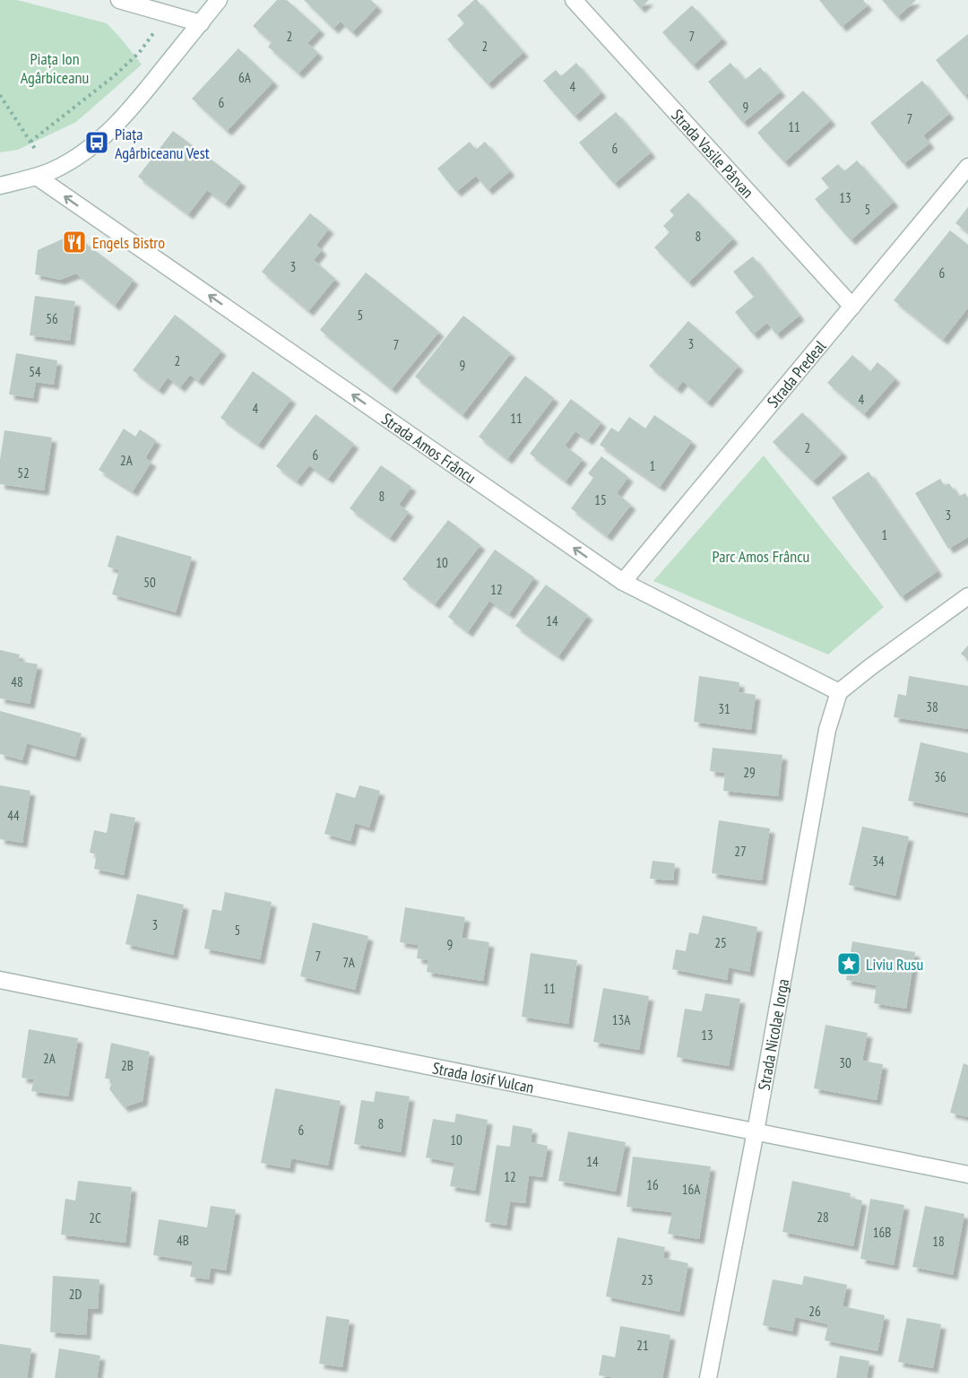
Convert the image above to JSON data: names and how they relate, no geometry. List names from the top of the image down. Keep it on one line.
{"streets":{"street":["Strada Vasile Pârvan","Strada Predeal","Strada Amos Frâncu","Strada Nicolae Iorga","Strada Iosif Vulcan"]},"crossings":[["Strada Vasile Pârvan","Strada Predeal"],["Strada Predeal","Strada Amos Frâncu"],["Strada Amos Frâncu","Strada Nicolae Iorga"],["Strada Nicolae Iorga","Strada Iosif Vulcan"]],"one_way":["Strada Amos Frâncu"],"parks":["Piața Ion Agârbiceanu","Parc Amos Frâncu"],"places":{"bus stop":["Piața Agârbiceanu Vest"],"restaurant":["Engels Bistro"],"place":["Liviu Rusu"]},"house_numbers":["2","7","2","6A","4","6","9","7","11","6","13","5","8","3","6","5","56","3","7","2","9","54","4","4","11","2","6","2A","1","52","8","15","3","1","10","50","12","14","48","38","31","29","36","44","27","34","3","5","25","9","7","7A","11","13A","13","2A","30","2B","8","6","10","14","12","16","16A","28","2C","16B","4B","18","23","2D","26","21"]}
